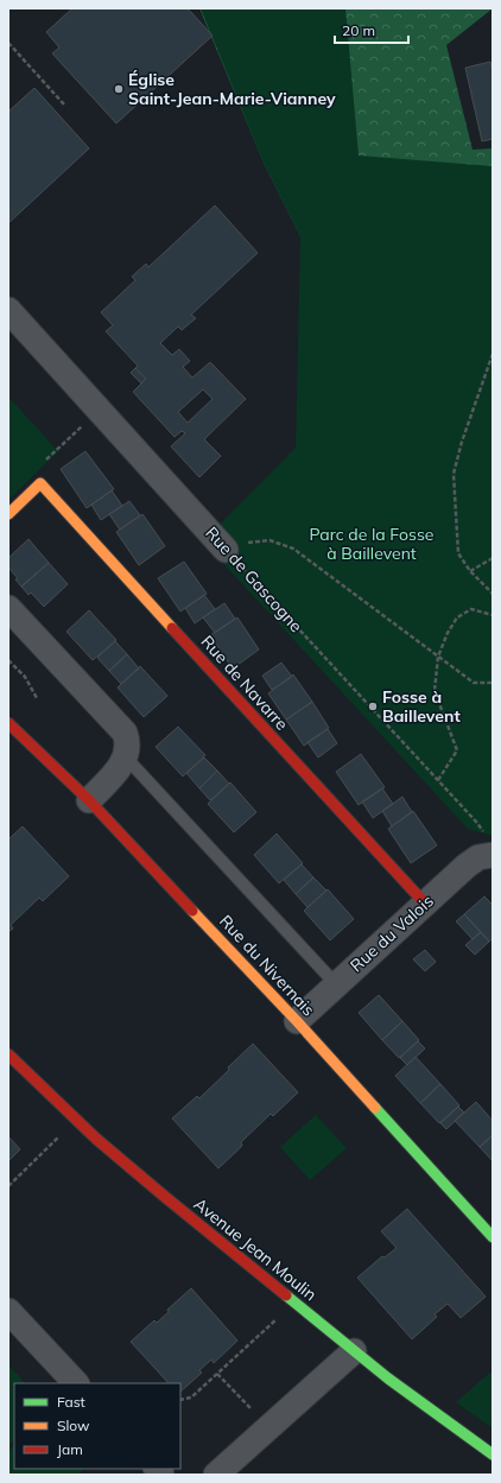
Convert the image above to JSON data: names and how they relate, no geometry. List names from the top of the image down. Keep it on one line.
{"streets":{"street":["Rue de Gascogne","Rue de Navarre","Rue du Valois","Rue du Nivernais","Avenue Jean Moulin"]},"crossings":[["Rue de Gascogne","Rue du Valois"],["Rue de Navarre","Rue du Valois"],["Rue du Valois","Rue du Nivernais"]],"parks":["Parc de la Fosse à Baillevent"],"places":["Église Saint-Jean-Marie-Vianney","Fosse à Baillevent"],"legend":["Fast","Slow","Jam"],"scale_bar":"20 m"}
